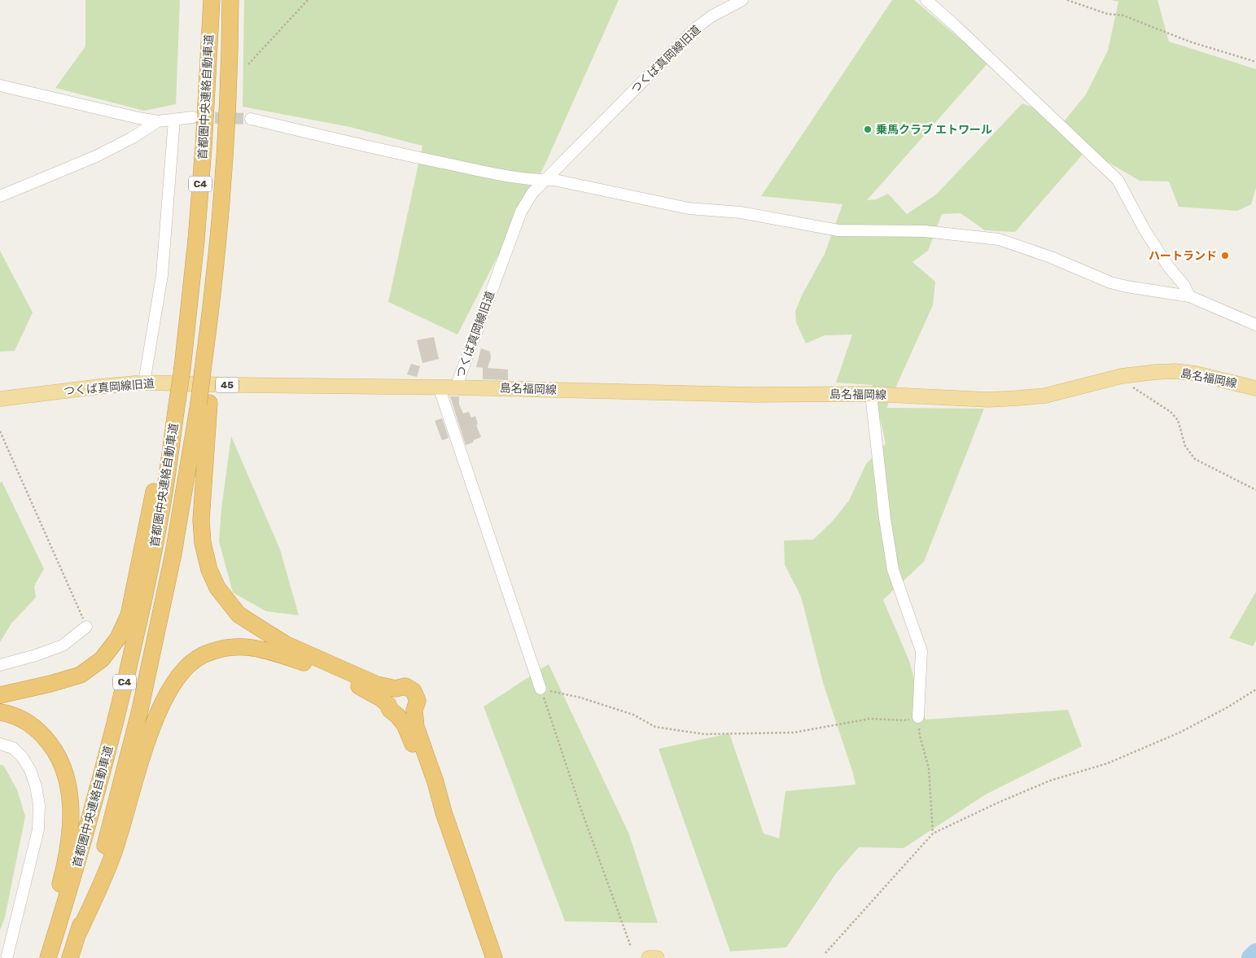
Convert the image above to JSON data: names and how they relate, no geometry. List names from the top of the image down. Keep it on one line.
{"streets":{"highway":["首都圏中央連絡自動車道","C4"],"main road":["つくば真岡線旧道","島名福岡線","45"]},"crossings":[["つくば真岡線旧道","島名福岡線"]],"places":["乗馬クラブ エトワール","ハートランド"]}
